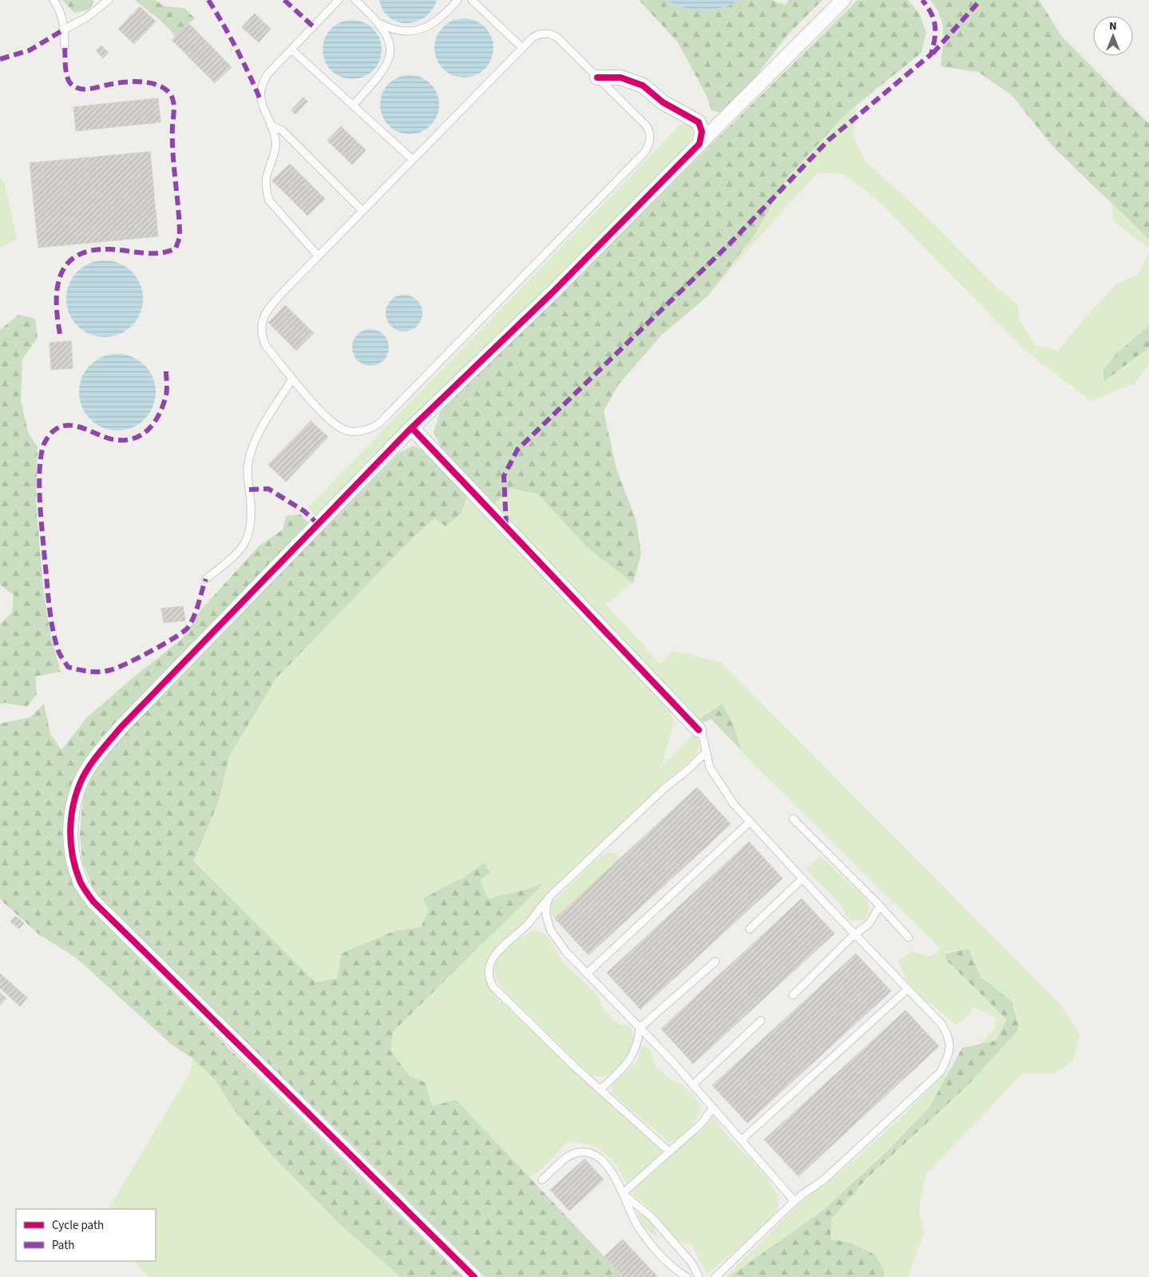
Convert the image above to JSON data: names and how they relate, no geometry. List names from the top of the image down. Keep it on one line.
{"legend":["Cycle path","Path"],"north":"top"}
